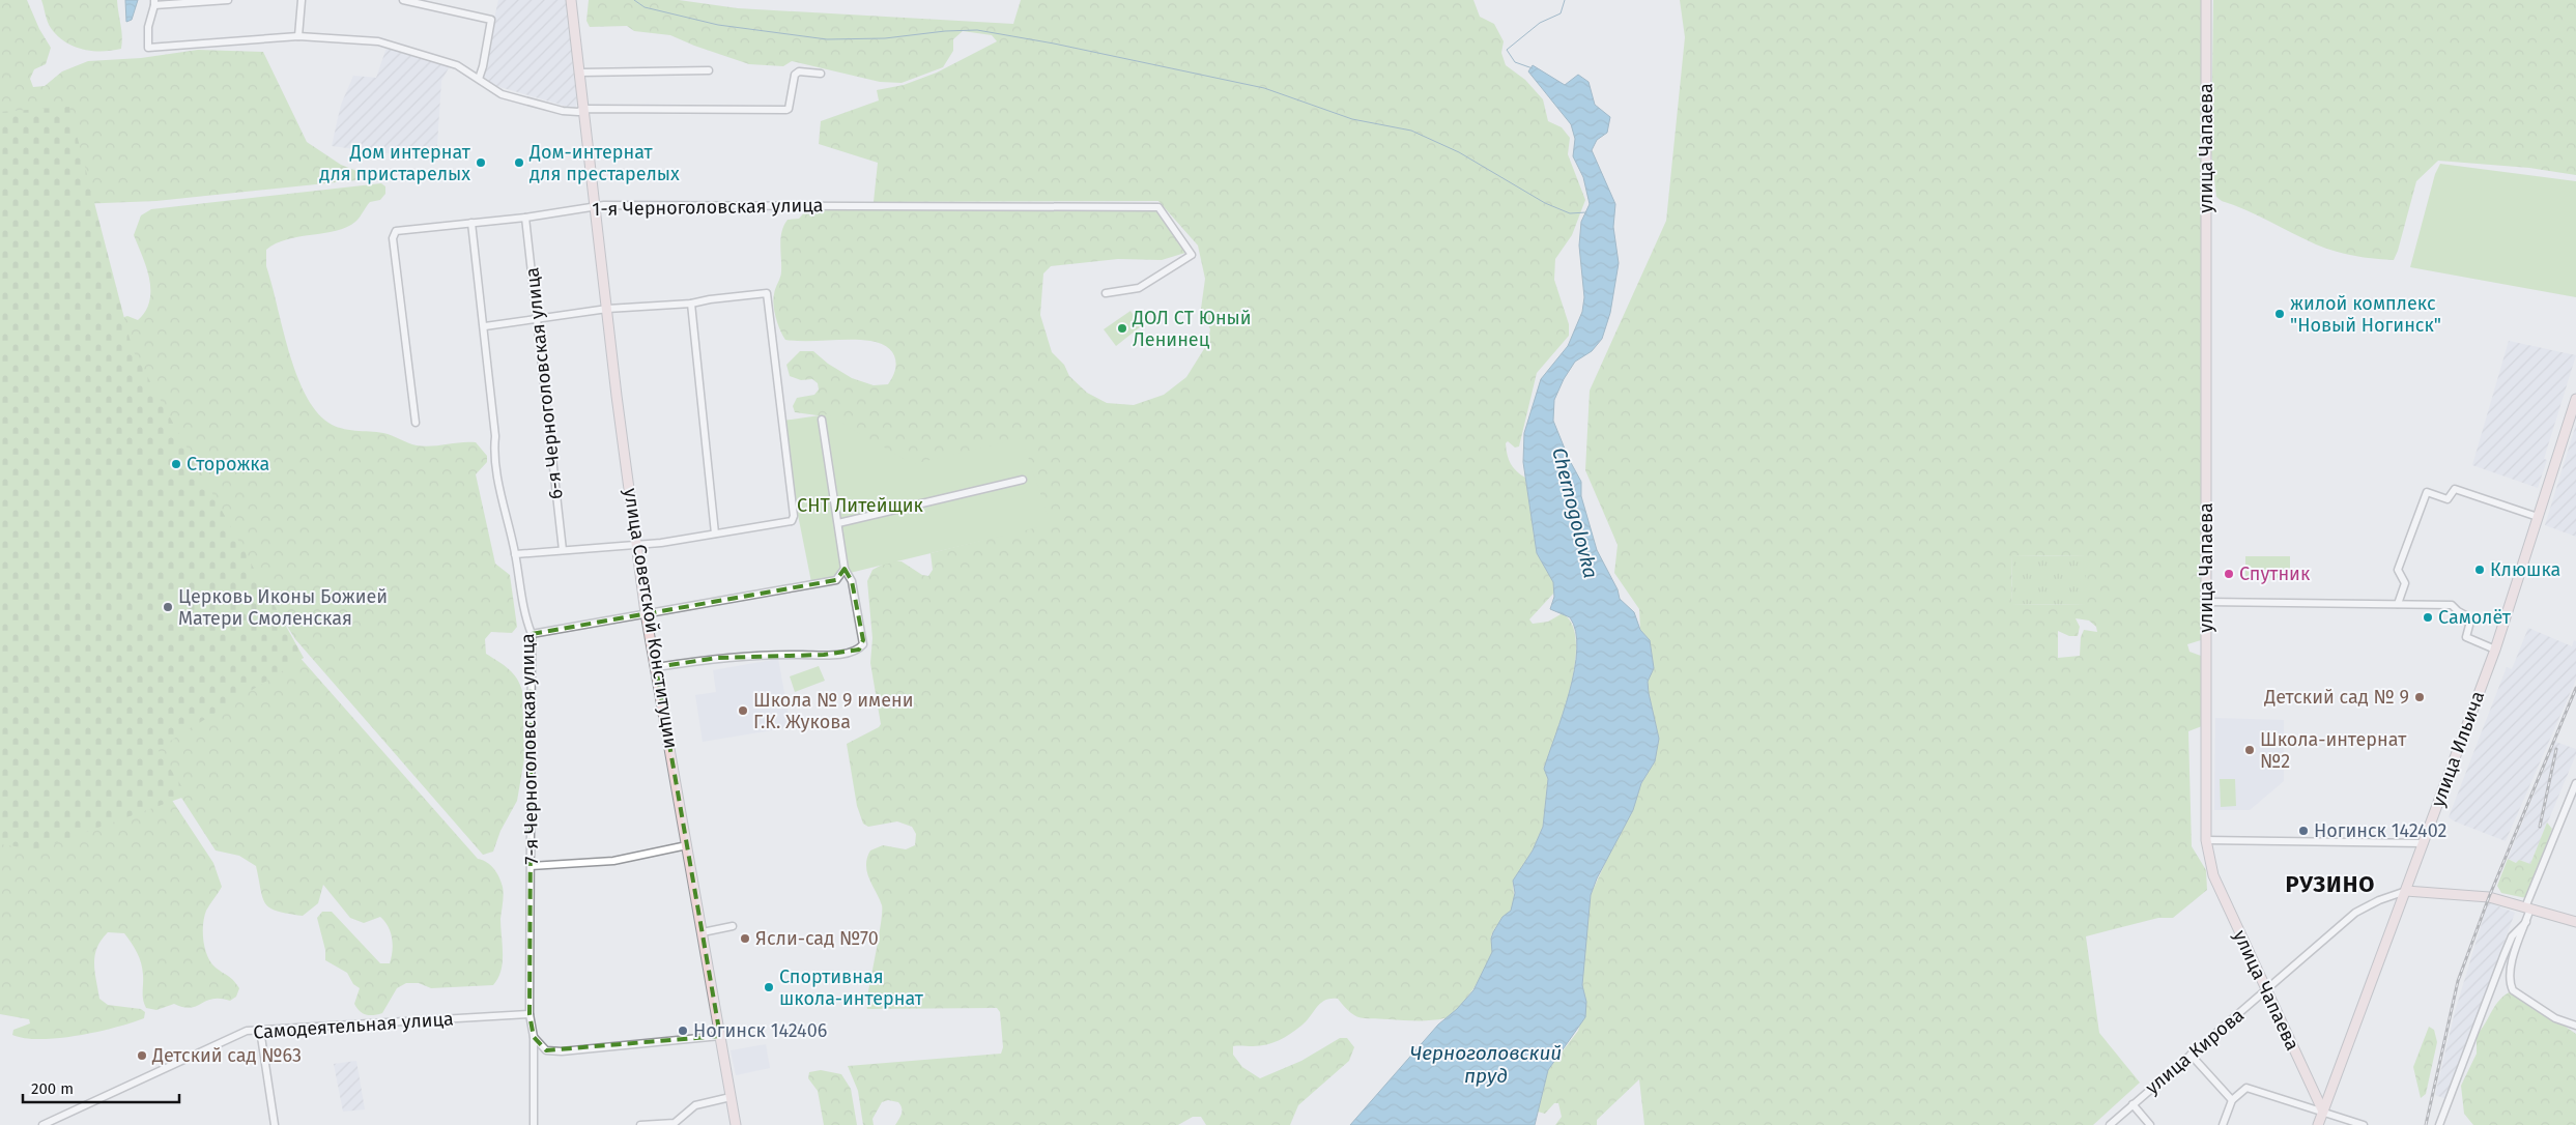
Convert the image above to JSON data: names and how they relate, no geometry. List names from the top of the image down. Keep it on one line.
{"streets":{"street":["улица Чапаева","1-я Черноголовская улица","6-я Черноголовская улица","улица Советской Конституции","7-я Черноголовская улица","улица Ильича","Самодеятельная улица","улица Кирова"]},"crossings":[["улица Чапаева","улица Ильича"],["улица Чапаева","улица Кирова"],["1-я Черноголовская улица","6-я Черноголовская улица"],["1-я Черноголовская улица","улица Советской Конституции"],["1-я Черноголовская улица","7-я Черноголовская улица"],["7-я Черноголовская улица","Самодеятельная улица"],["улица Ильича","улица Кирова"]],"districts":["РУЗИНО"],"water":["Chernogolovka","Черноголовский пруд"],"parks":["СНТ Литейщик"],"places":["Дом интернат для пристарелых","Дом-интернат для престарелых","жилой комплекс \"Новый Ногинск\"","ДОЛ СТ Юный Ленинец","Сторожка","Клюшка","Спутник","Церковь Иконы Божией Матери Смоленская","Самолёт","Детский сад № 9","Школа № 9 имени Г.К. Жукова","Школа-интернат №2","Ногинск 142402","Ясли-сад №70","Спортивная школа-интернат","Ногинск 142406","Детский сад №63"],"scale_bar":"200 m"}
